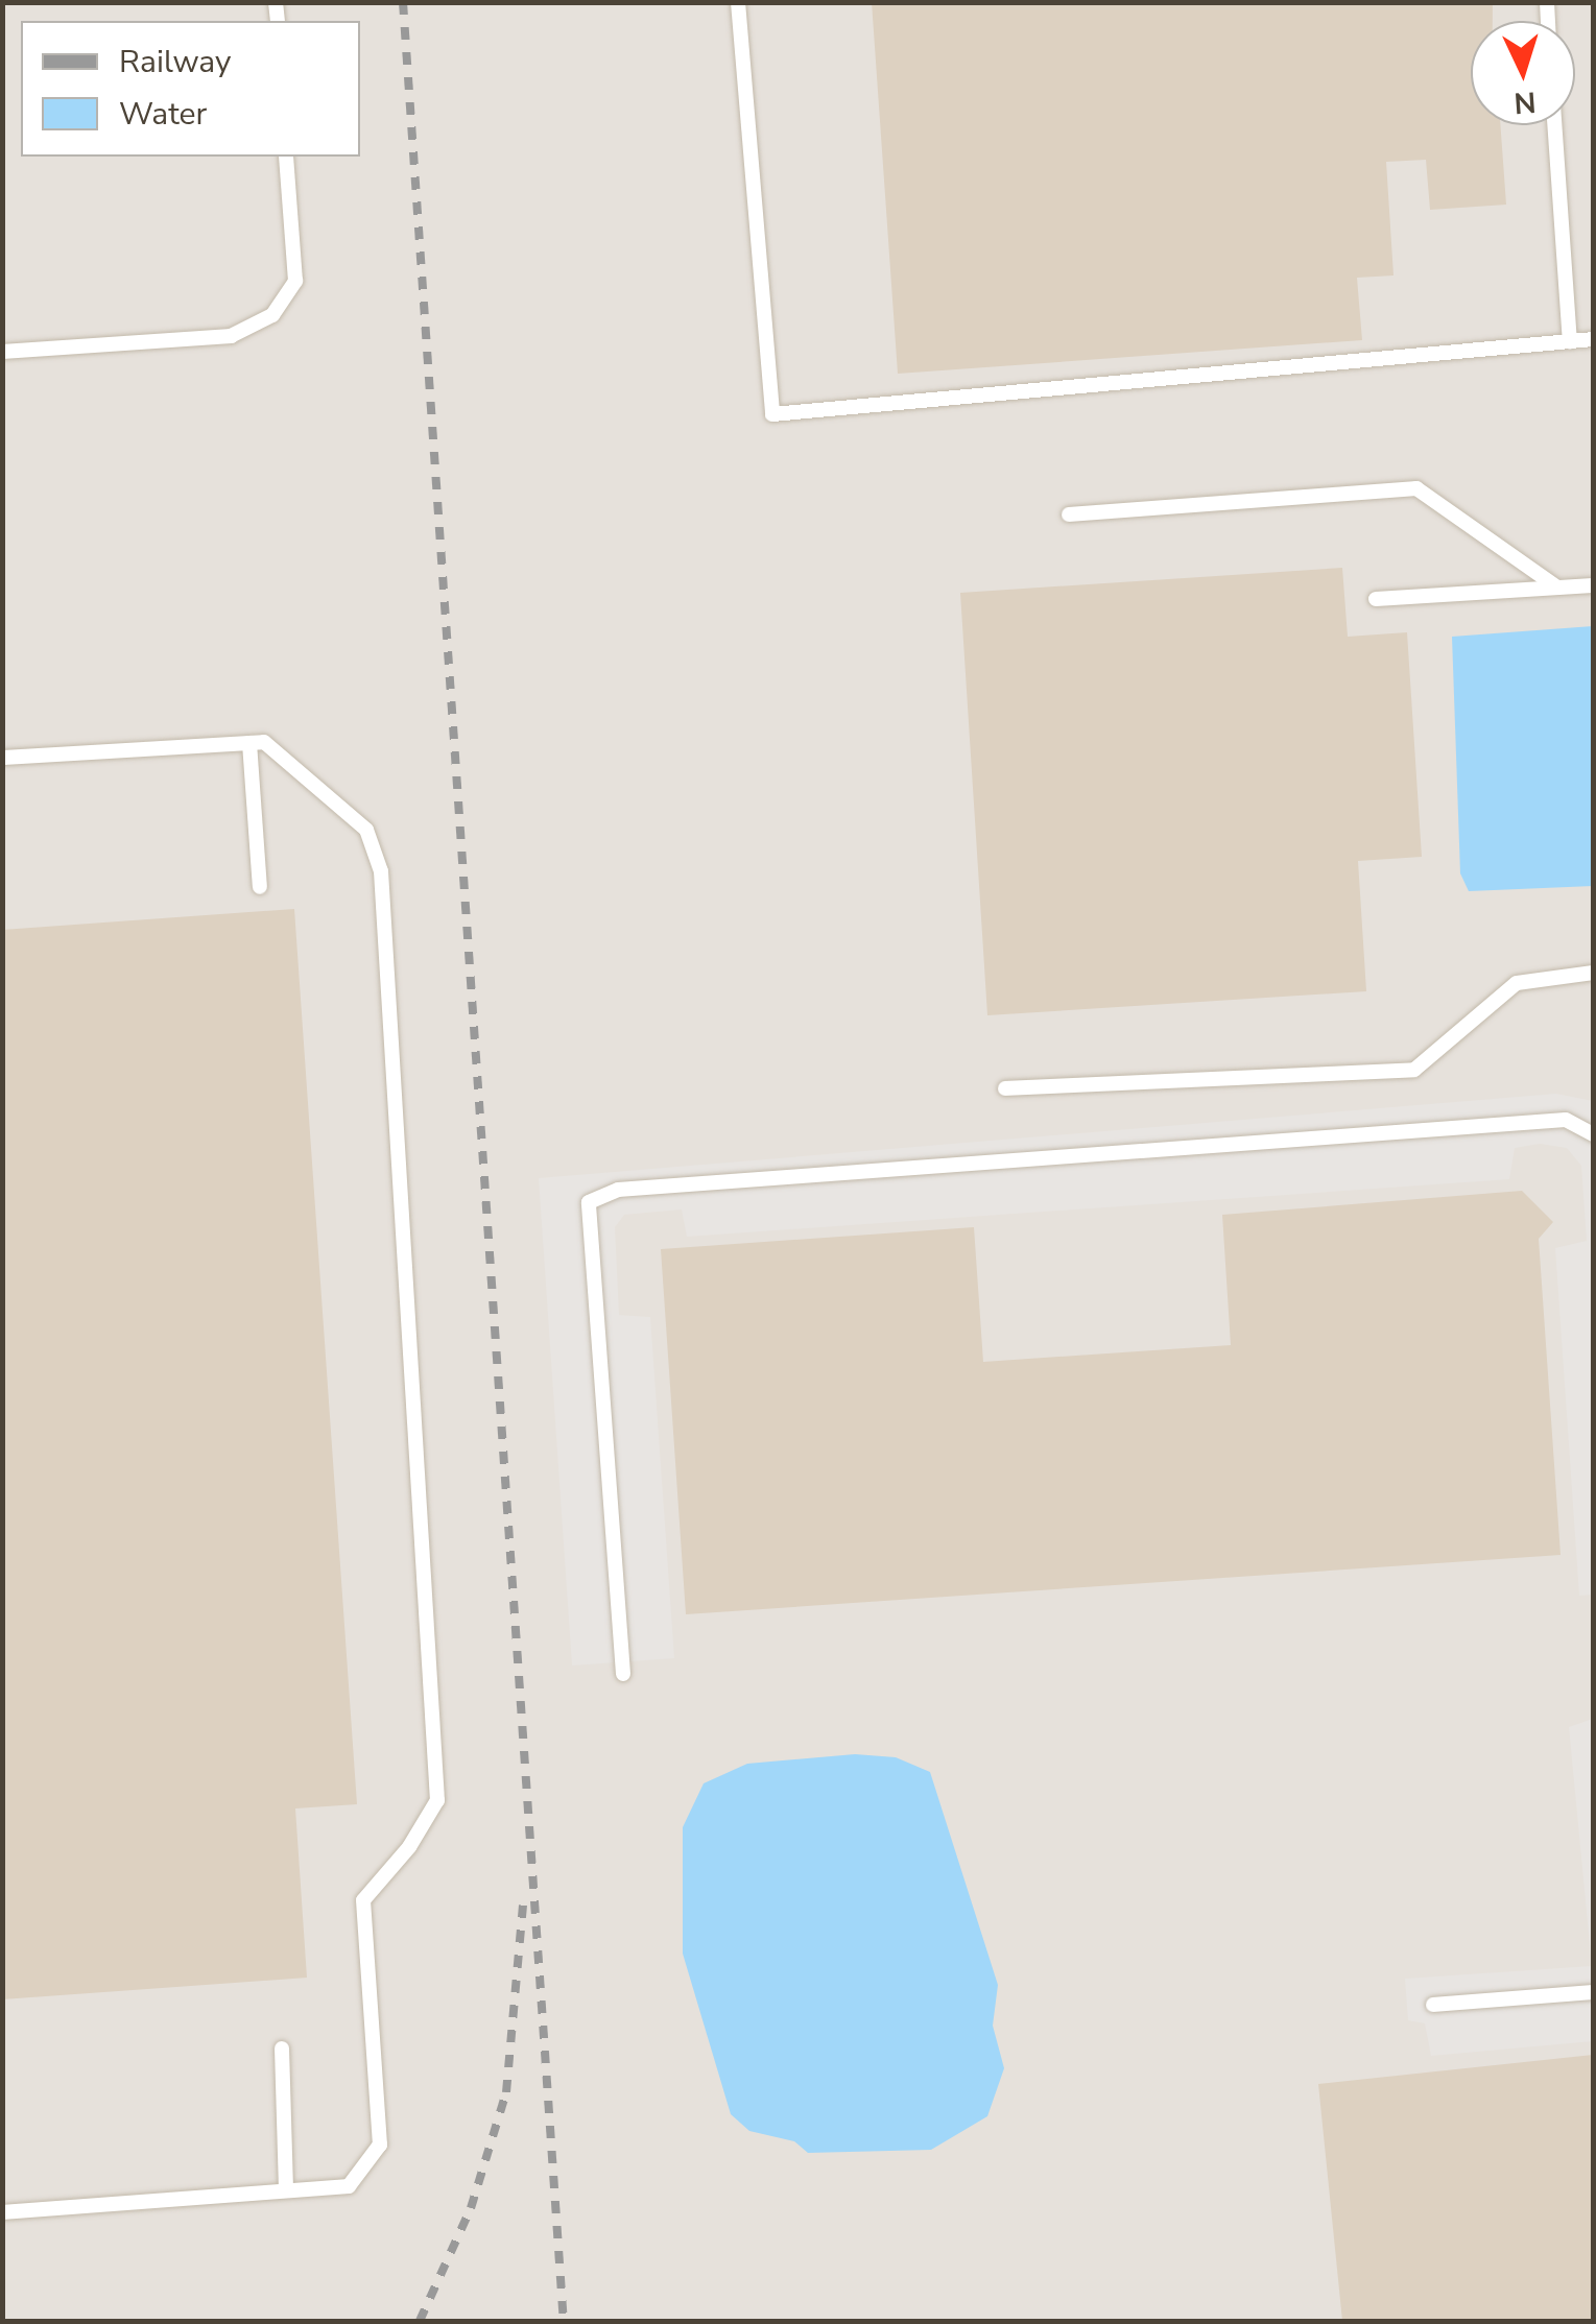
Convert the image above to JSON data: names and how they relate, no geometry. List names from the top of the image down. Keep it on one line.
{"legend":["Railway","Water"],"north":"bottom"}
